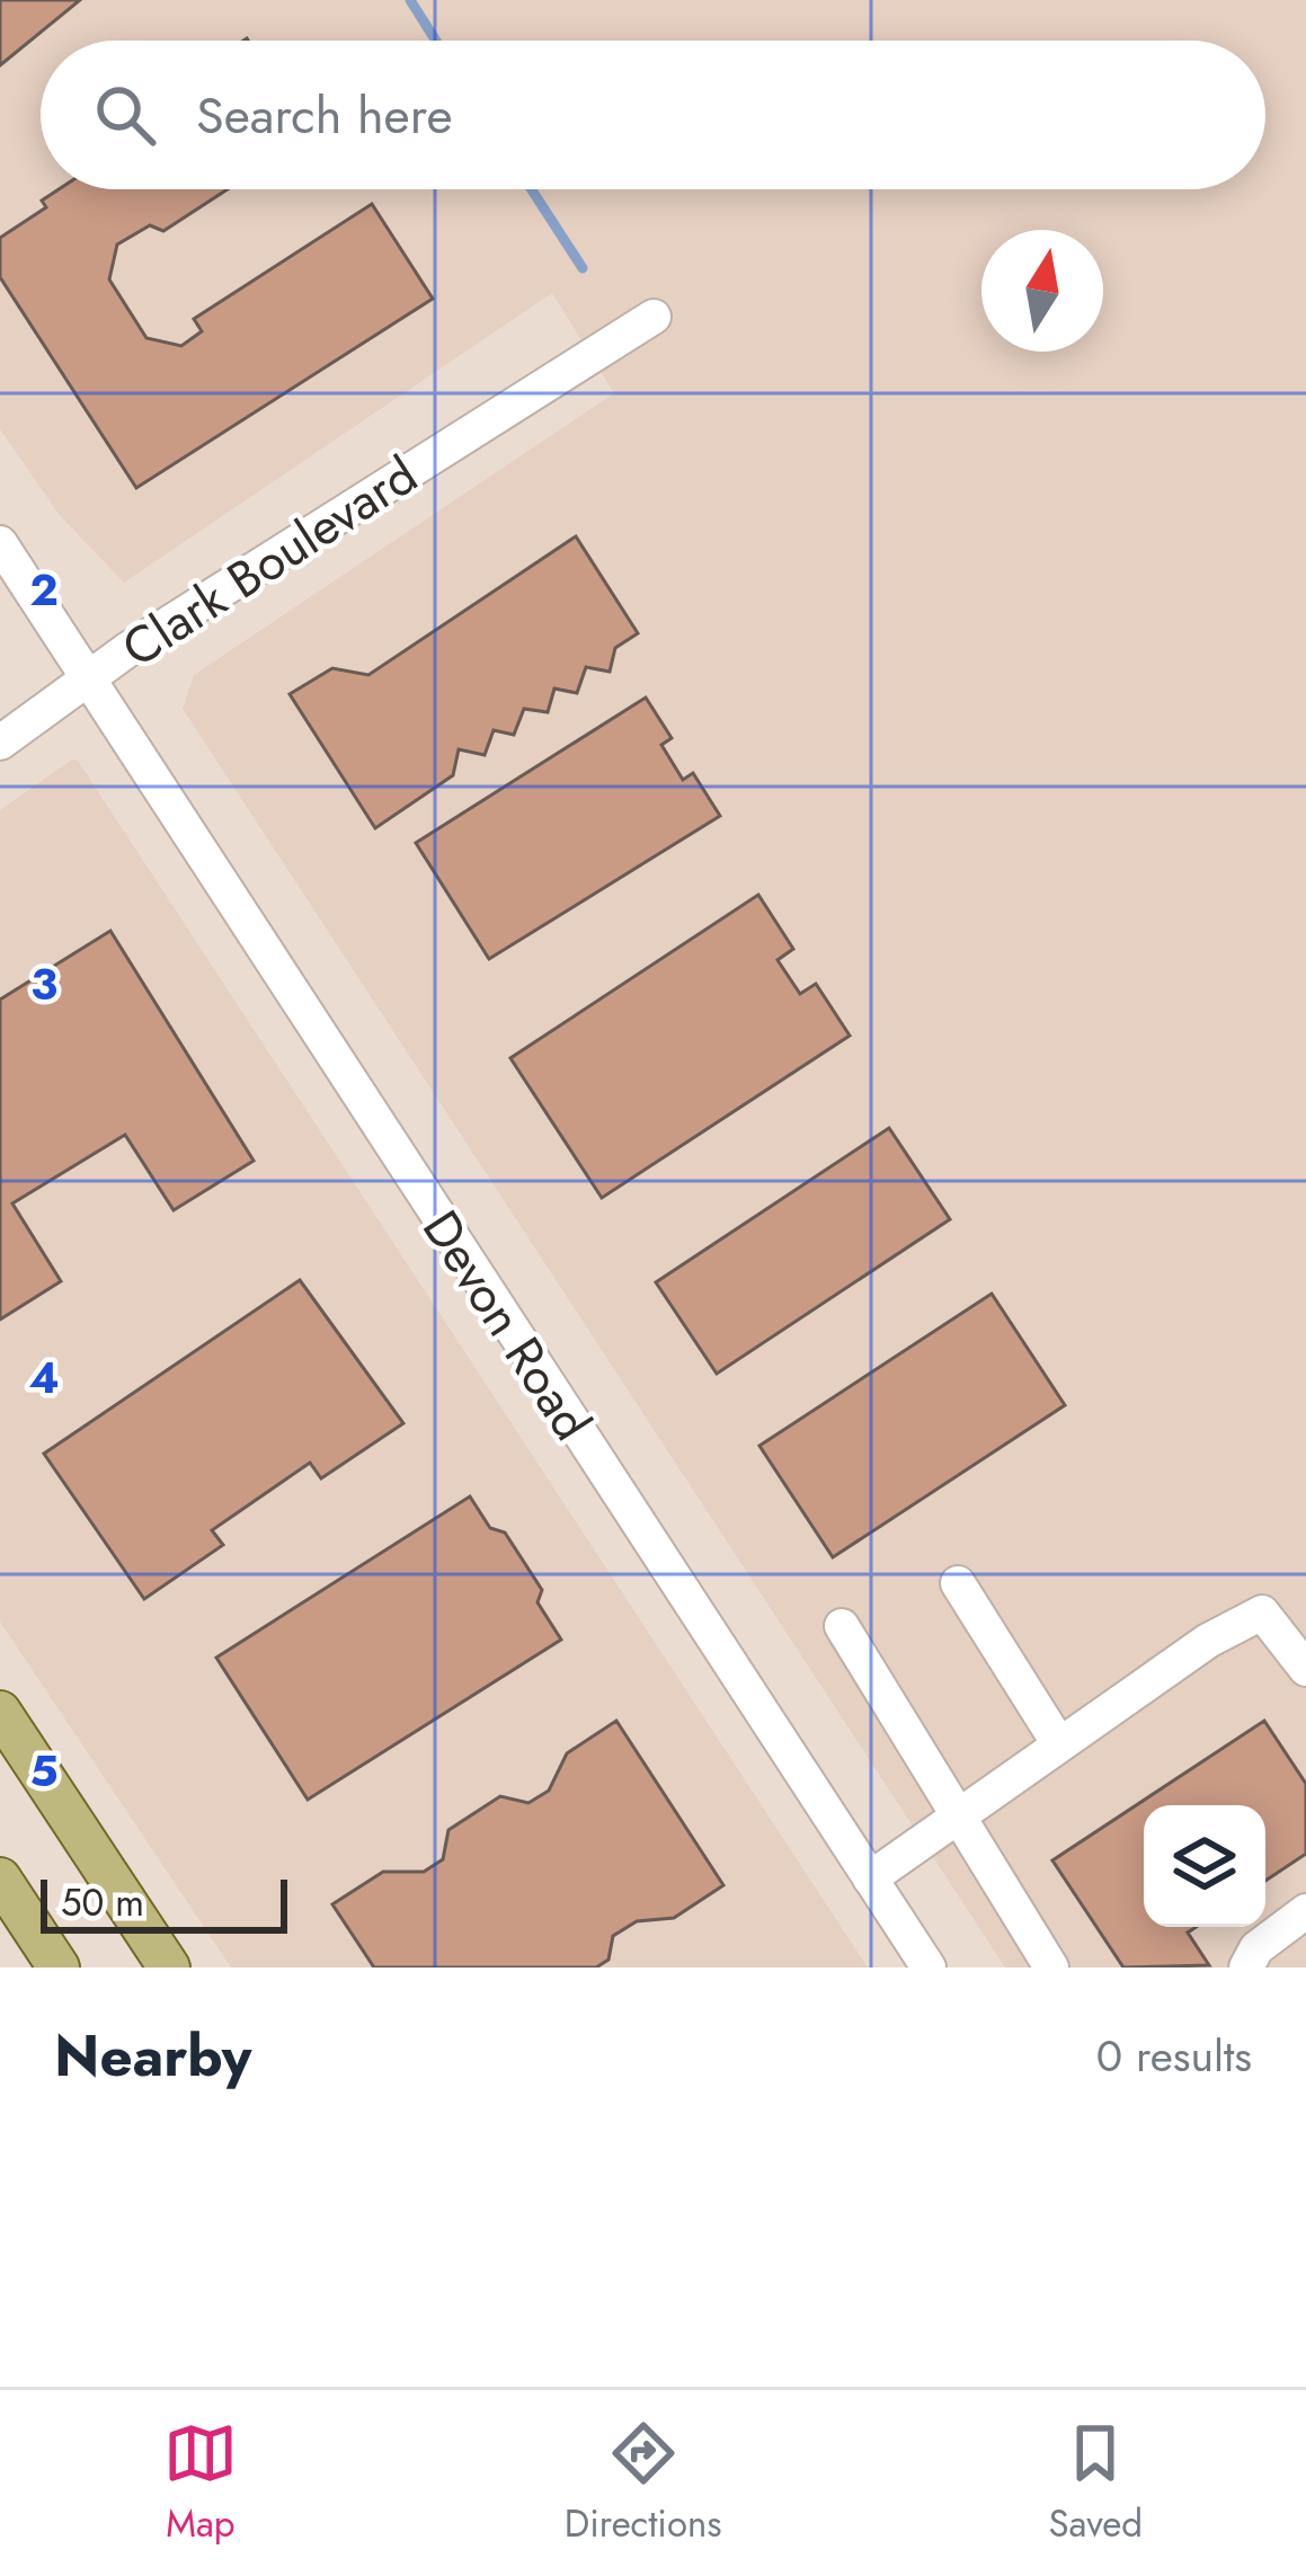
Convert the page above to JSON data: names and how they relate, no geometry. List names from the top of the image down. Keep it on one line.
{"streets":{"street":["Clark Boulevard","Devon Road"]},"crossings":[["Clark Boulevard","Devon Road"]],"scale_bar":"50 m","north":"top","page":{"search":"Search here","scale":"50 m","heading":["Nearby","0 results"],"nav":["Map","Directions","Saved"]},"grid":{"rows":["2","3","4","5"]}}
